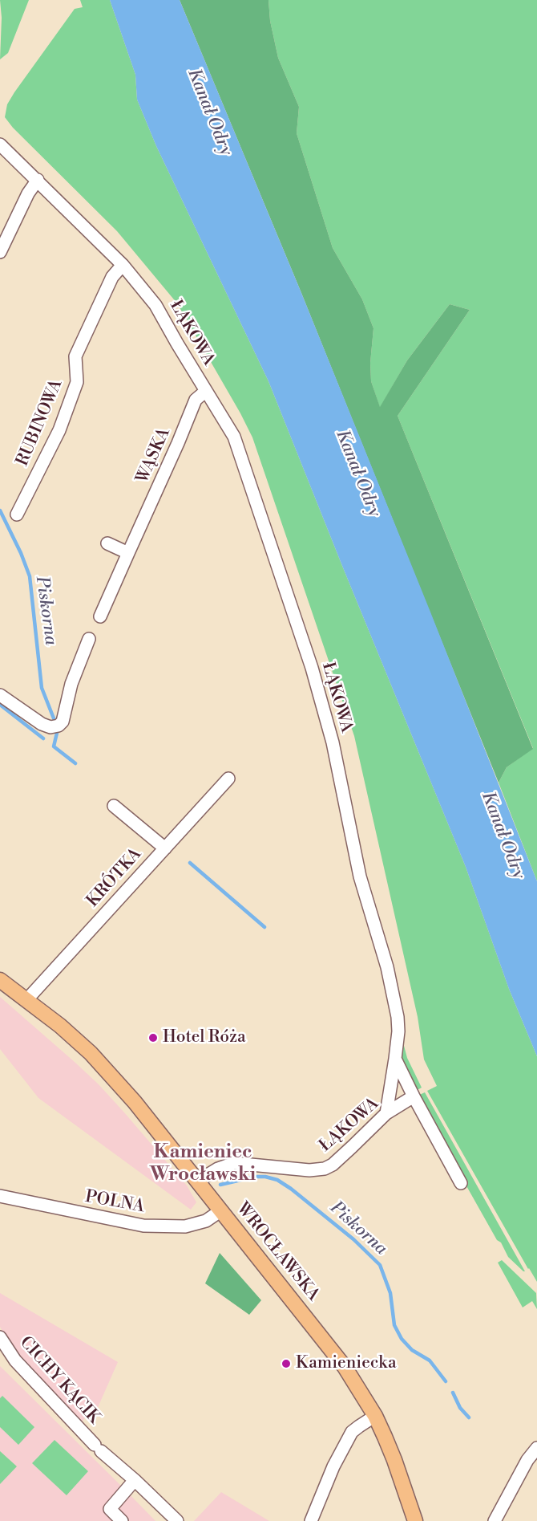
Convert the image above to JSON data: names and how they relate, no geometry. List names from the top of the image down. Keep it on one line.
{"streets":{"main road":["WROCŁAWSKA"],"street":["ŁĄKOWA","RUBINOWA","WĄSKA","KRÓTKA","POLNA","CICHY KĄCIK"]},"crossings":[["ŁĄKOWA","RUBINOWA"],["ŁĄKOWA","WĄSKA"],["ŁĄKOWA","WROCŁAWSKA"],["KRÓTKA","WROCŁAWSKA"],["POLNA","WROCŁAWSKA"]],"districts":["Kamieniec Wrocławski"],"water":["Kanał Odry","Piskorna"],"places":["Hotel Róża","Kamieniecka"]}
